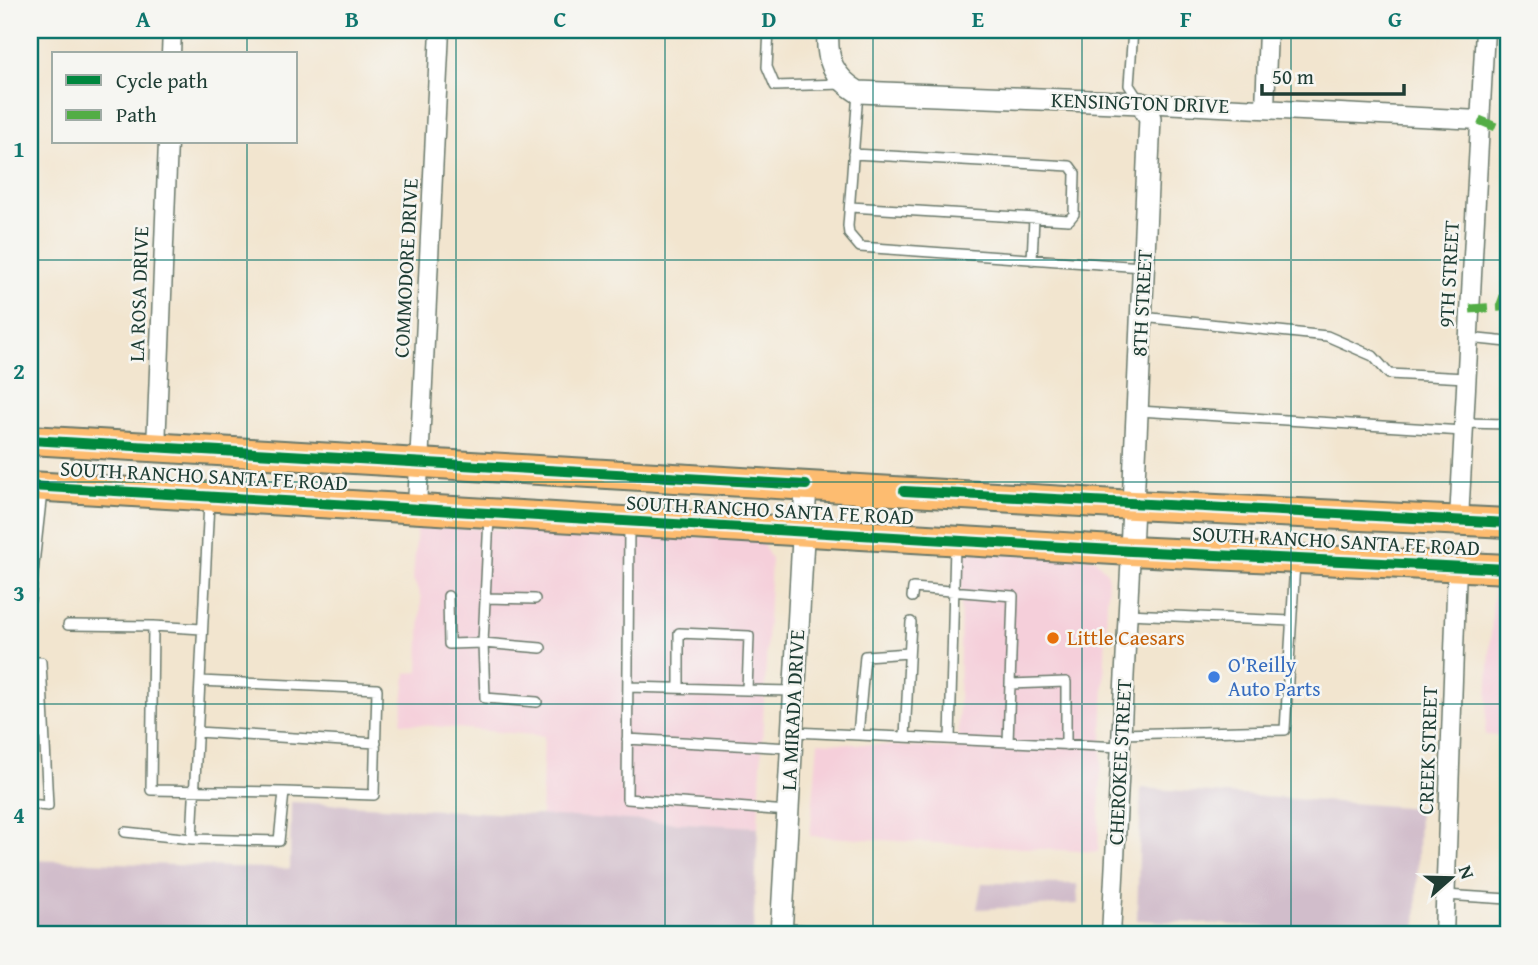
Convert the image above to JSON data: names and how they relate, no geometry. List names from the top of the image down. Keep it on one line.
{"streets":{"main road":["SOUTH RANCHO SANTA FE ROAD"],"street":["KENSINGTON DRIVE","COMMODORE DRIVE","9TH STREET","LA ROSA DRIVE","8TH STREET","LA MIRADA DRIVE","CREEK STREET","CHEROKEE STREET"]},"crossings":[["KENSINGTON DRIVE","9TH STREET"],["KENSINGTON DRIVE","8TH STREET"],["COMMODORE DRIVE","SOUTH RANCHO SANTA FE ROAD"],["9TH STREET","SOUTH RANCHO SANTA FE ROAD"],["LA ROSA DRIVE","SOUTH RANCHO SANTA FE ROAD"],["8TH STREET","SOUTH RANCHO SANTA FE ROAD"],["8TH STREET","CHEROKEE STREET"],["SOUTH RANCHO SANTA FE ROAD","LA MIRADA DRIVE"],["SOUTH RANCHO SANTA FE ROAD","CREEK STREET"],["SOUTH RANCHO SANTA FE ROAD","CHEROKEE STREET"]],"places":["Little Caesars","O'Reilly Auto Parts"],"legend":["Cycle path","Path"],"scale_bar":"50 m","north":"right","grid":{"columns":["A","B","C","D","E","F","G"],"rows":["1","2","3","4"]}}
